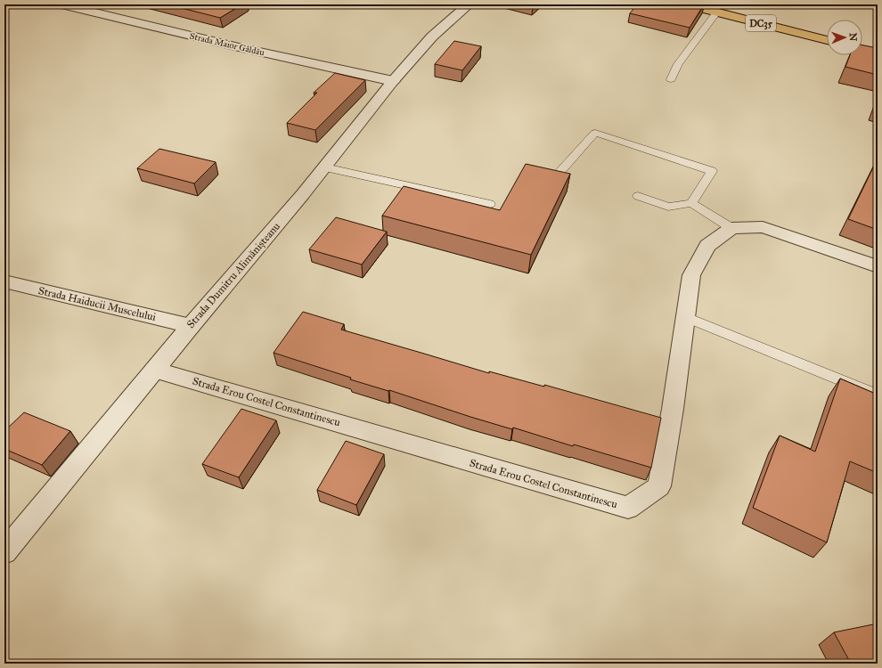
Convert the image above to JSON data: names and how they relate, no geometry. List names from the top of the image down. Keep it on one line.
{"streets":{"highway":["DC35"],"street":["Strada Maior Gâldău","Strada Dumitru Alimănișteanu","Strada Haiducii Muscelului","Strada Erou Costel Constantinescu"]},"crossings":[["Strada Maior Gâldău","Strada Dumitru Alimănișteanu"],["Strada Dumitru Alimănișteanu","Strada Haiducii Muscelului"],["Strada Dumitru Alimănișteanu","Strada Erou Costel Constantinescu"]],"north":"right"}
